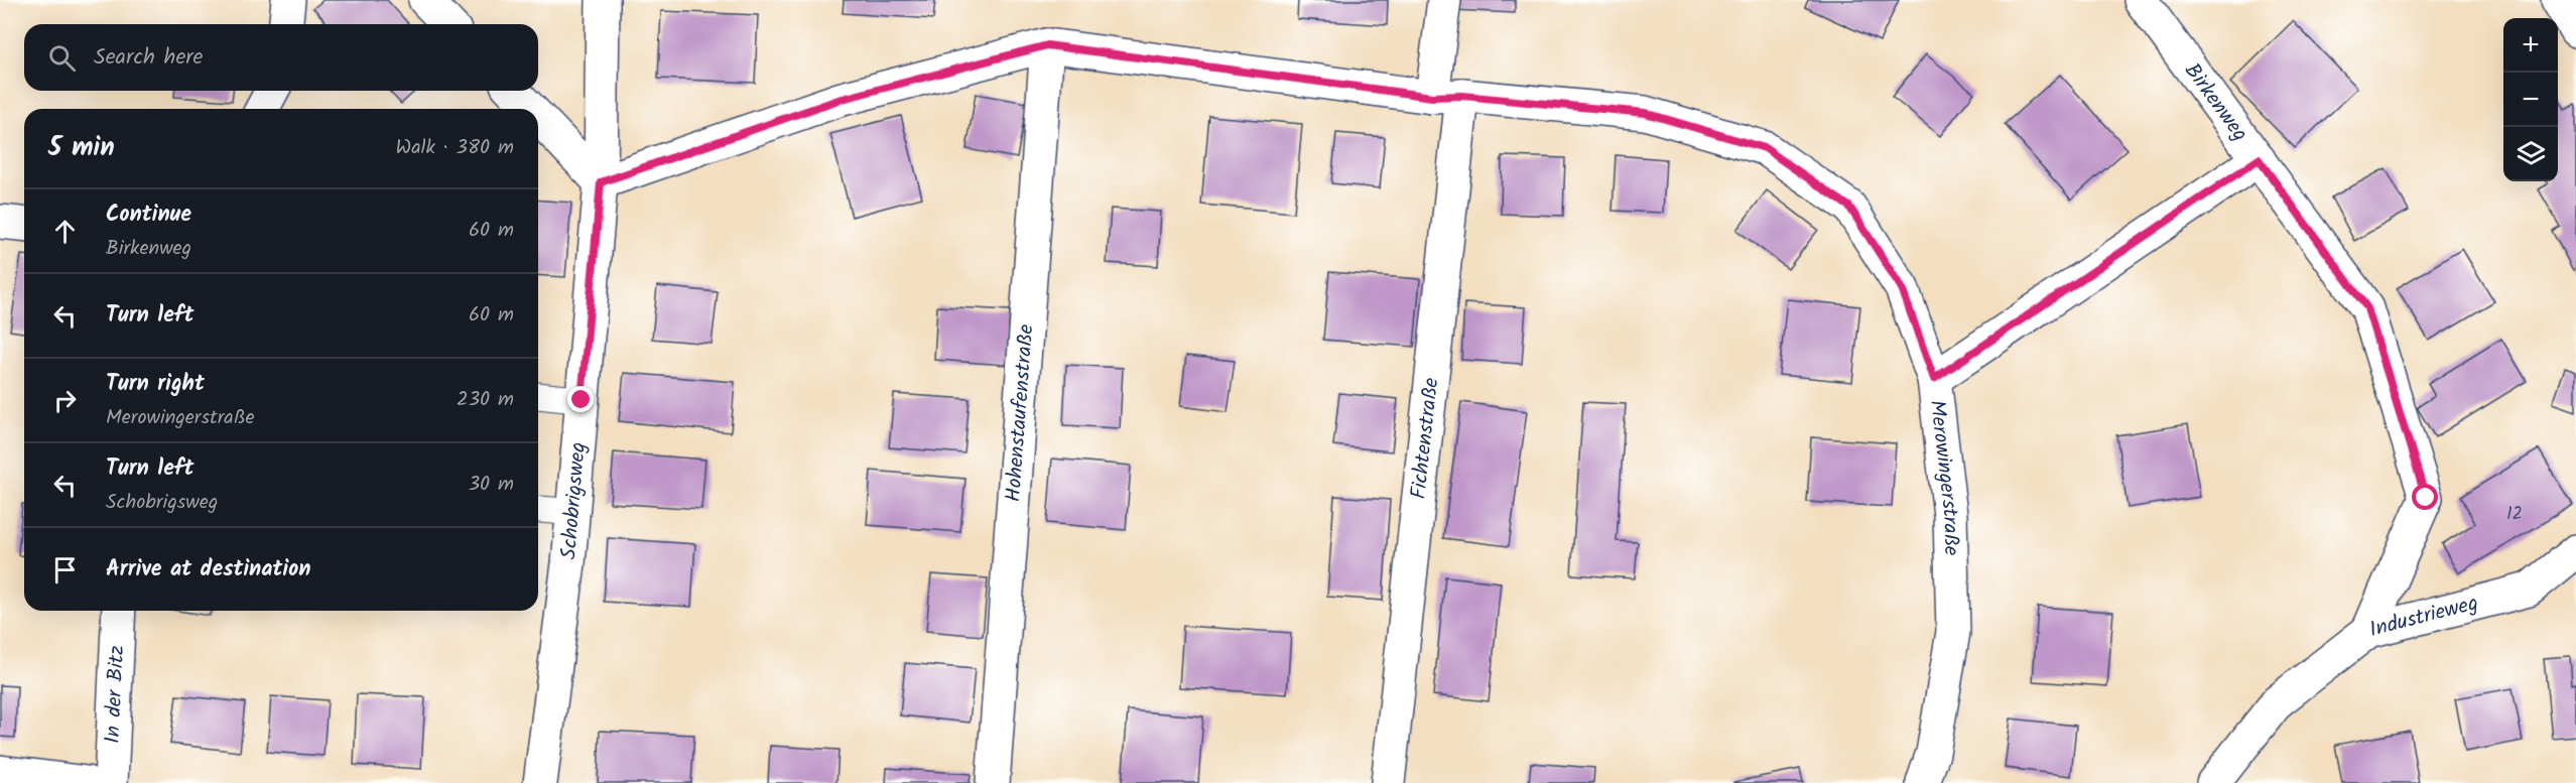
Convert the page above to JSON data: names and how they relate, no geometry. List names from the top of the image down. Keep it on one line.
{"streets":{"street":["Birkenweg","Hohenstaufenstraße","Fichtenstraße","Merowingerstraße","Schobrigsweg","Industrieweg","In der Bitz"]},"crossings":[["Birkenweg","Industrieweg"],["Hohenstaufenstraße","Merowingerstraße"],["Fichtenstraße","Merowingerstraße"],["Merowingerstraße","Schobrigsweg"]],"house_numbers":["12"],"page":{"map_buttons":["+","−"],"search":"Search here","heading":["5 min","Walk · 380 m"],"list":[["Continue","Birkenweg","60 m"],["Turn left","60 m"],["Turn right","Merowingerstraße","230 m"],["Turn left","Schobrigsweg","30 m"],"Arrive at destination"]}}
